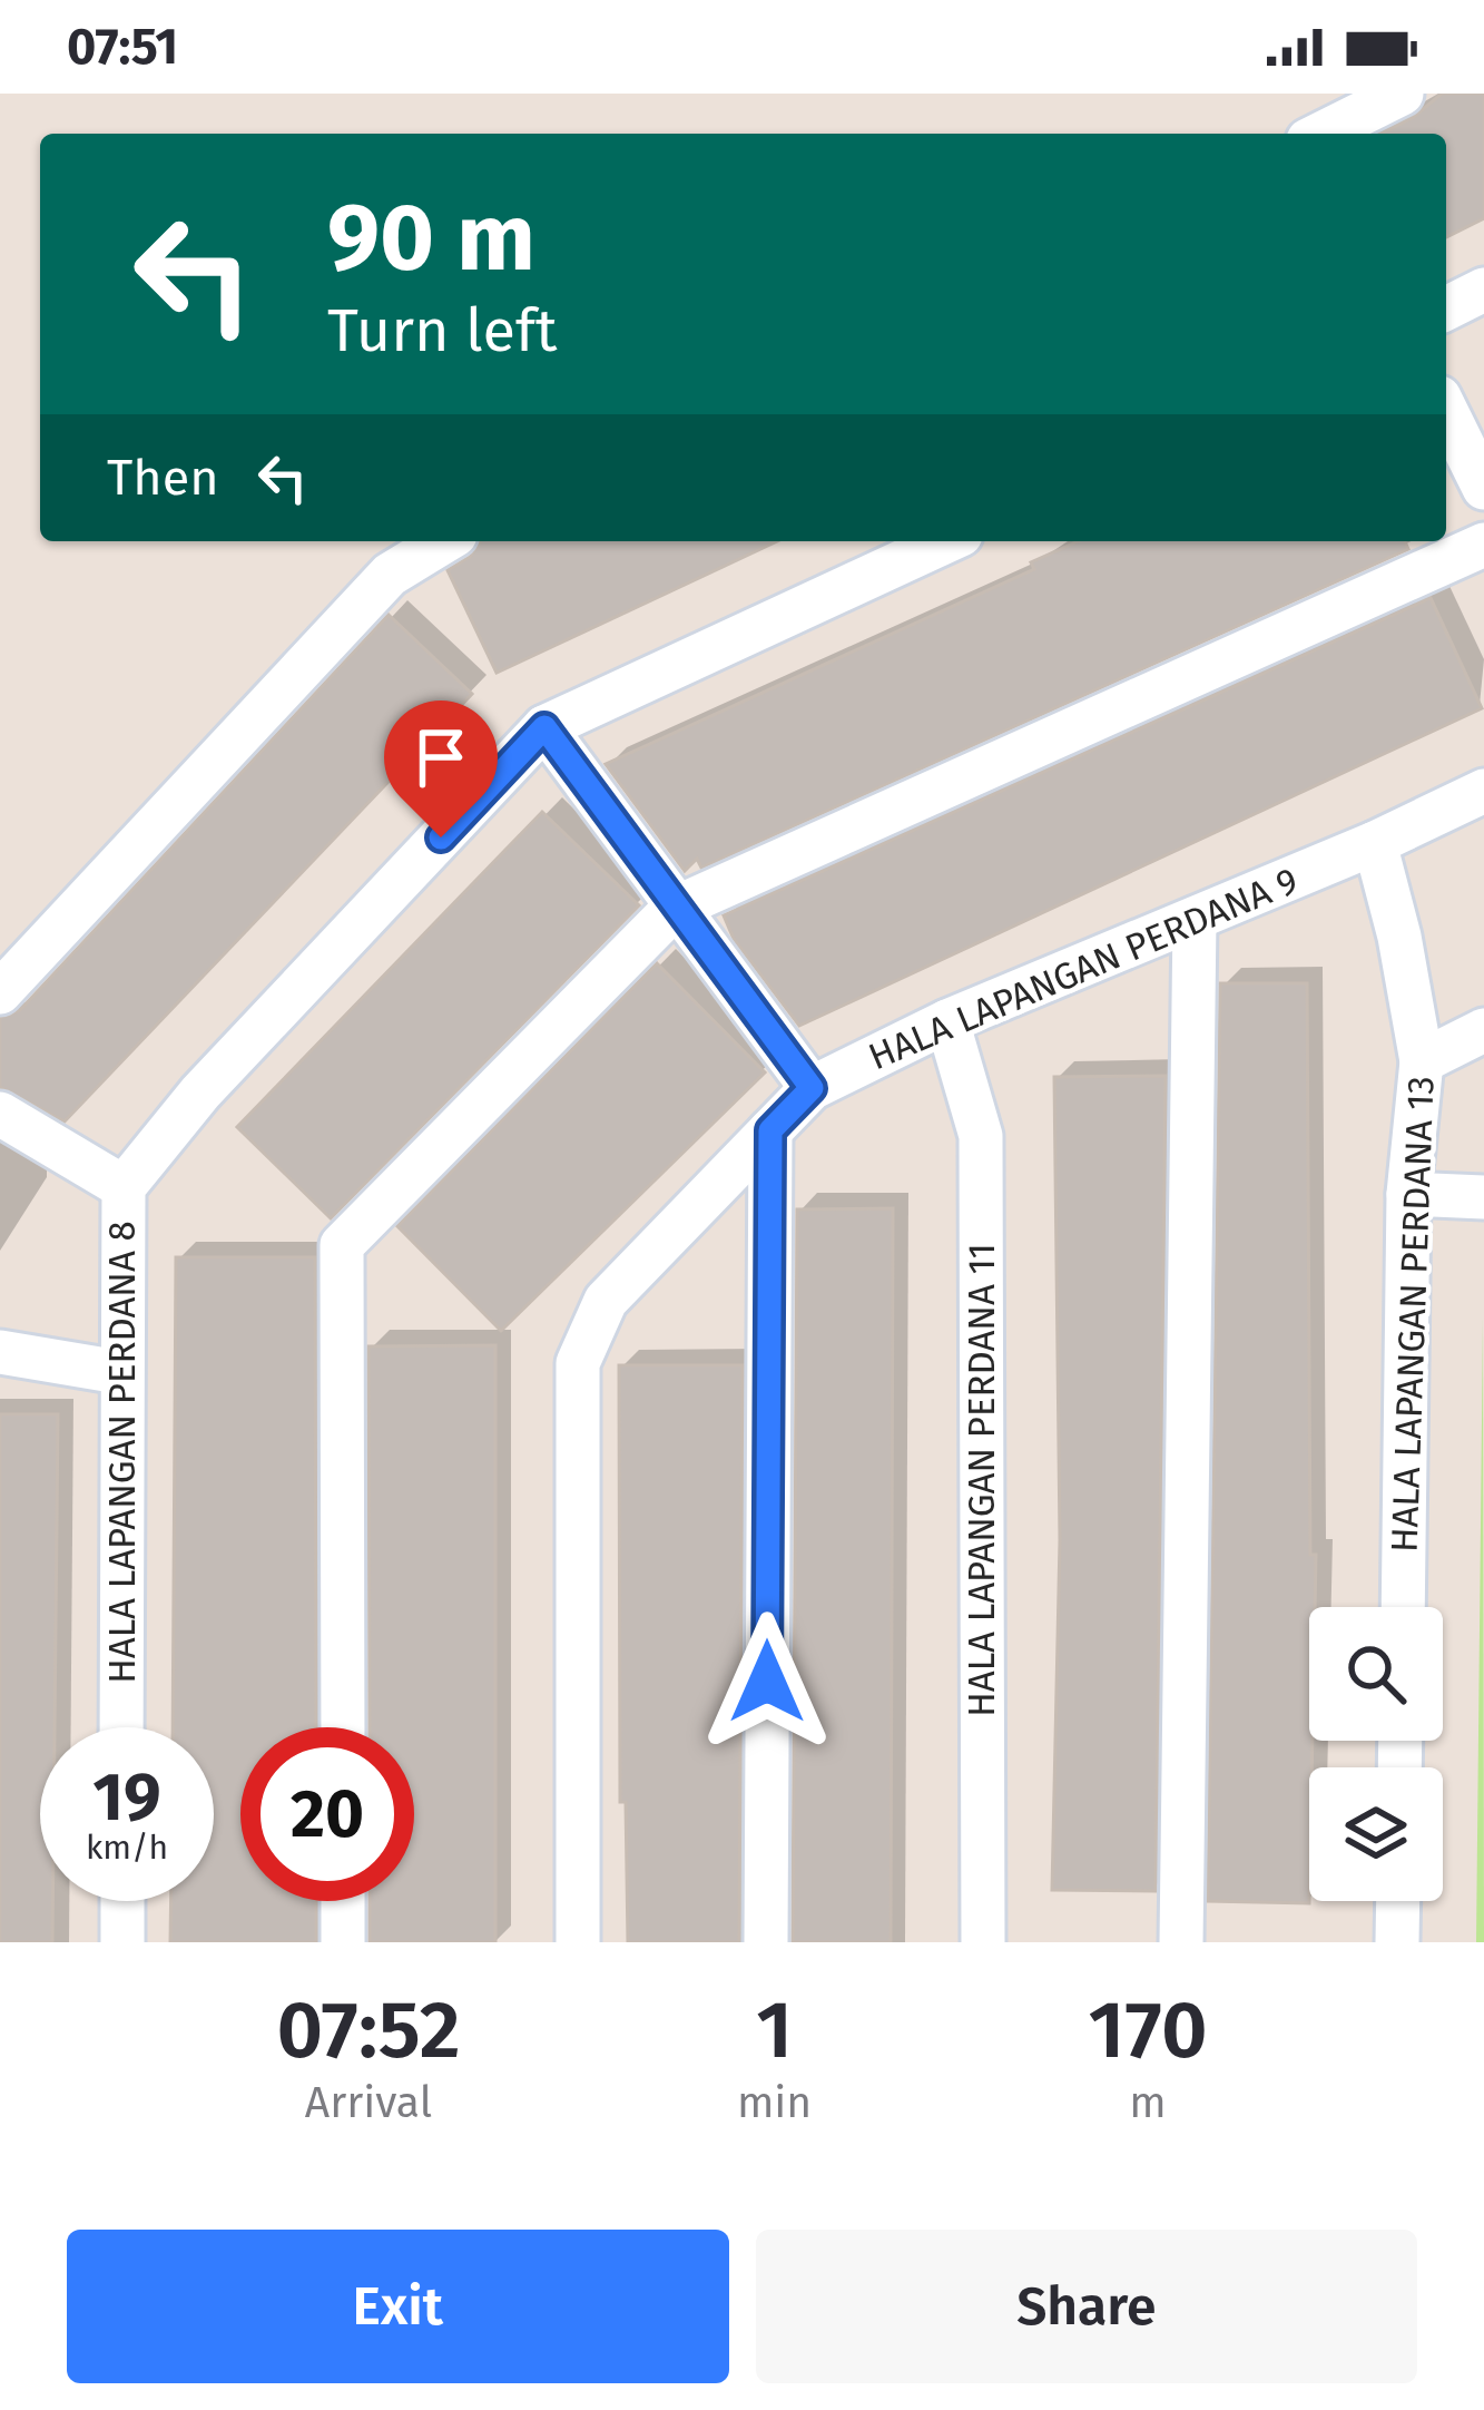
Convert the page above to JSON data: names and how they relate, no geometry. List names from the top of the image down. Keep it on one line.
{"streets":{"street":["HALA LAPANGAN PERDANA 9","HALA LAPANGAN PERDANA 13","HALA LAPANGAN PERDANA 8","HALA LAPANGAN PERDANA 11"]},"crossings":[["HALA LAPANGAN PERDANA 9","HALA LAPANGAN PERDANA 13"],["HALA LAPANGAN PERDANA 9","HALA LAPANGAN PERDANA 11"]],"page":{"status":"07:51","turn":["90 m","Turn left"],"then":"Then","speed":"19 km/h","limit":"20","eta":["07:52","Arrival","1","min","170","m"],"buttons":["Exit","Share"]}}
